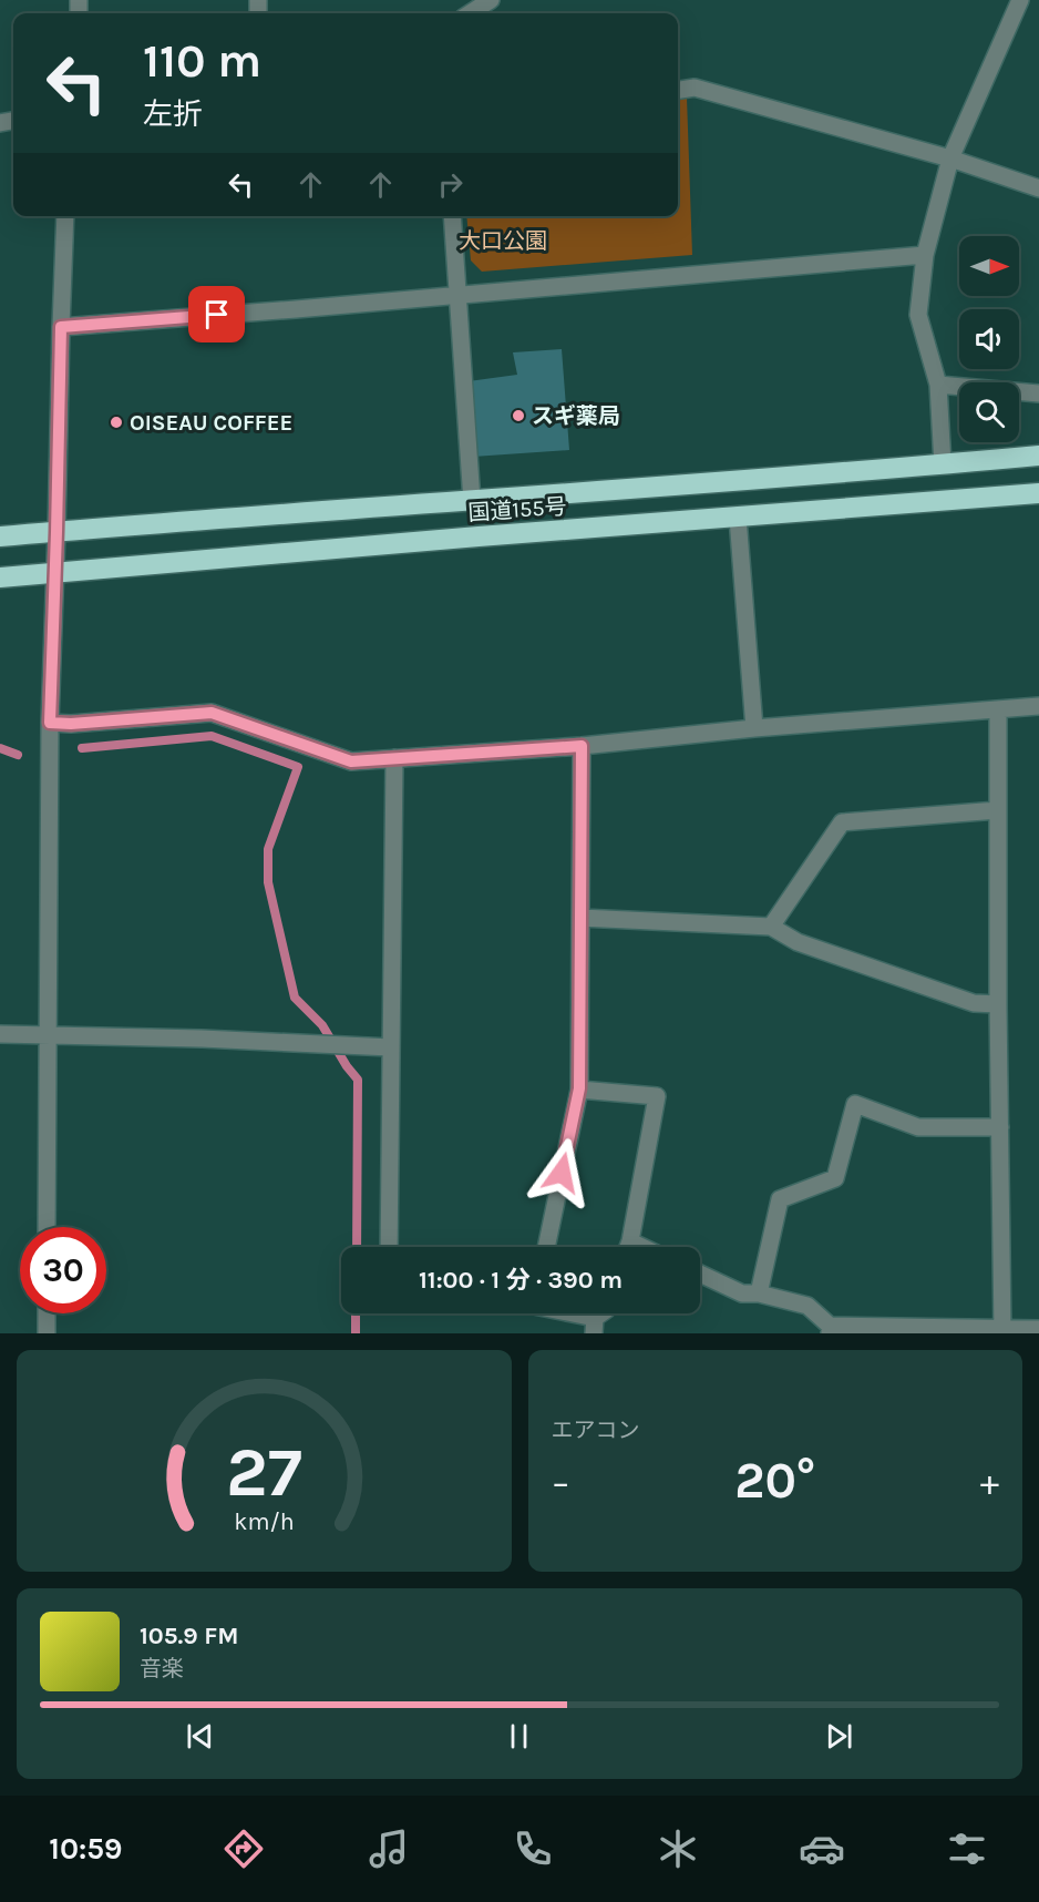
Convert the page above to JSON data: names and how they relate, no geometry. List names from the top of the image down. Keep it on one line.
{"streets":{"highway":["国道155号"]},"parks":["大口公園"],"places":["スギ薬局","OISEAU COFFEE"],"north":"right","page":{"turn":["110 m","左折"],"limit":"30","trip":"11:00 · 1 分 · 390 m","tile":"エアコン","heat":["−","20°","+"],"song":["105.9 FM","音楽"],"tabs":"10:59","gauge":["27","km/h"]}}
